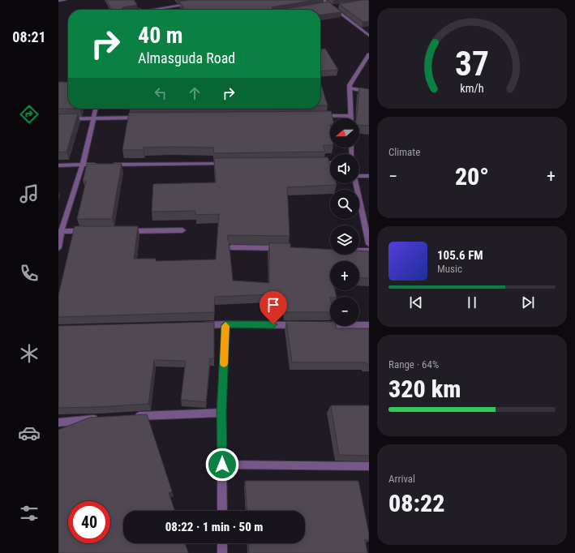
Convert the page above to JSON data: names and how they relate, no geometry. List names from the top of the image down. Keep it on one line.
{"north":"left","page":{"tabs":"08:21","turn":["40 m","Almasguda Road"],"tile":["Climate",["Range · 64%","320 km"],["Arrival","08:22"]],"map_buttons":["+","−"],"heat":["−","20°","+"],"song":["105.6 FM","Music"],"limit":"40","trip":"08:22 · 1 min · 50 m","gauge":["37","km/h"]}}
